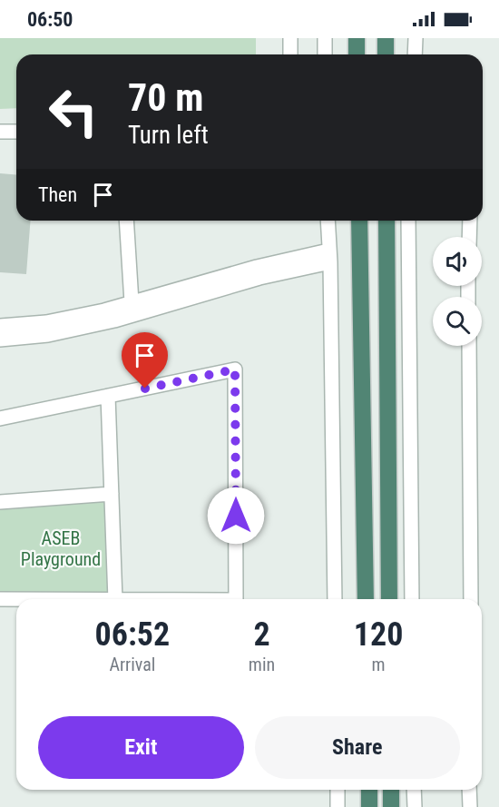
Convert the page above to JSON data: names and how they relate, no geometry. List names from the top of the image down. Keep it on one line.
{"parks":["ASEB Playground"],"page":{"status":"06:50","turn":["70 m","Turn left"],"then":"Then","eta":["06:52","Arrival","2","min","120","m"],"buttons":["Exit","Share"]}}
